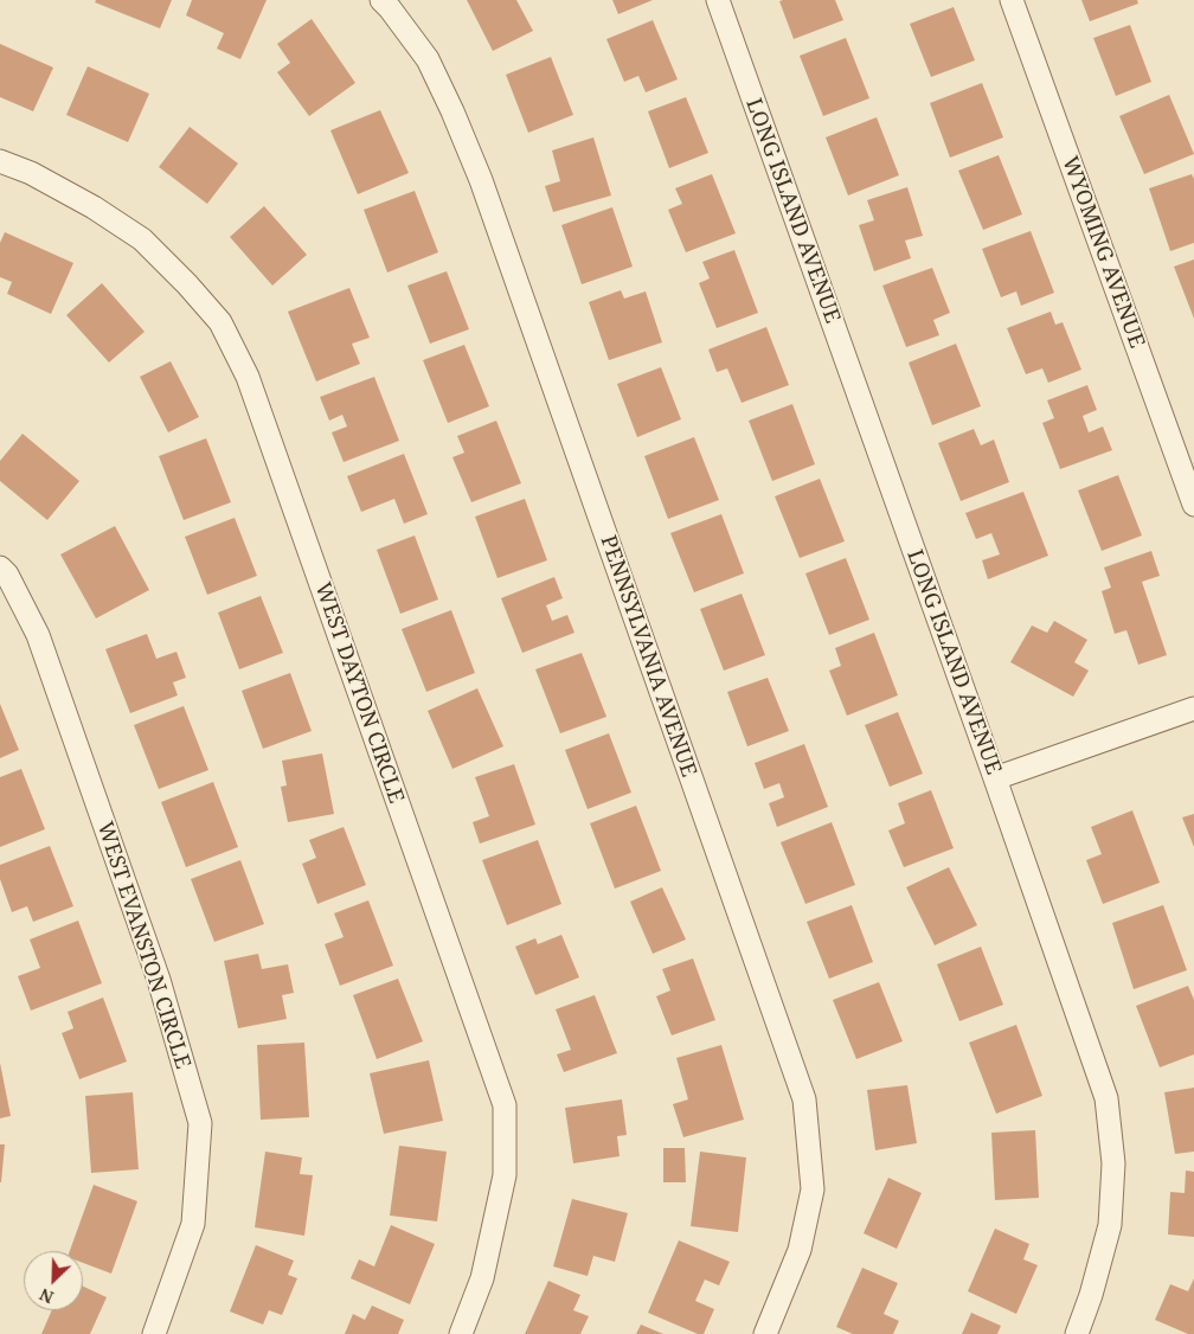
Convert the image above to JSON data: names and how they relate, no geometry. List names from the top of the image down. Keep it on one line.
{"streets":{"street":["LONG ISLAND AVENUE","WYOMING AVENUE","PENNSYLVANIA AVENUE","WEST DAYTON CIRCLE","WEST EVANSTON CIRCLE"]},"north":"bottom left"}
